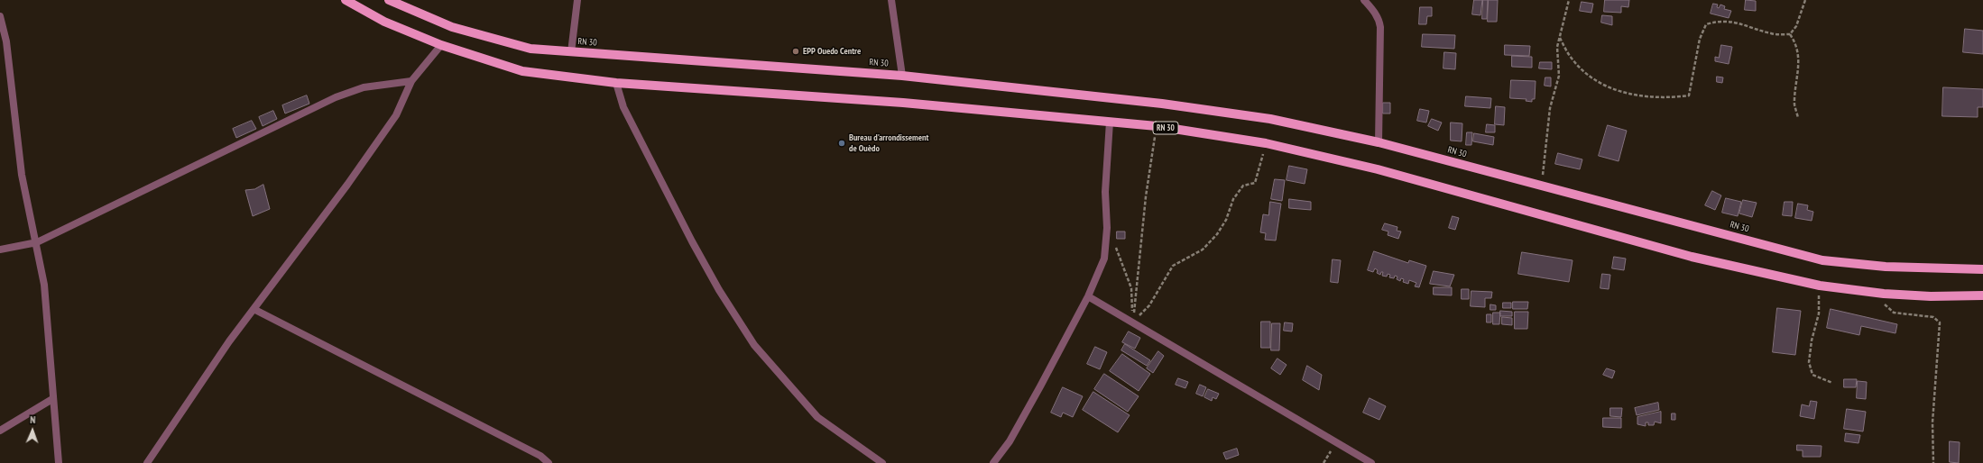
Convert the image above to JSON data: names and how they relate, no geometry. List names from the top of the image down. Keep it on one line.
{"streets":{"main road":["RN 30"]},"places":["EPP Ouedo Centre","Bureau d'arrondissement de Ouèdo"],"north":"top"}
